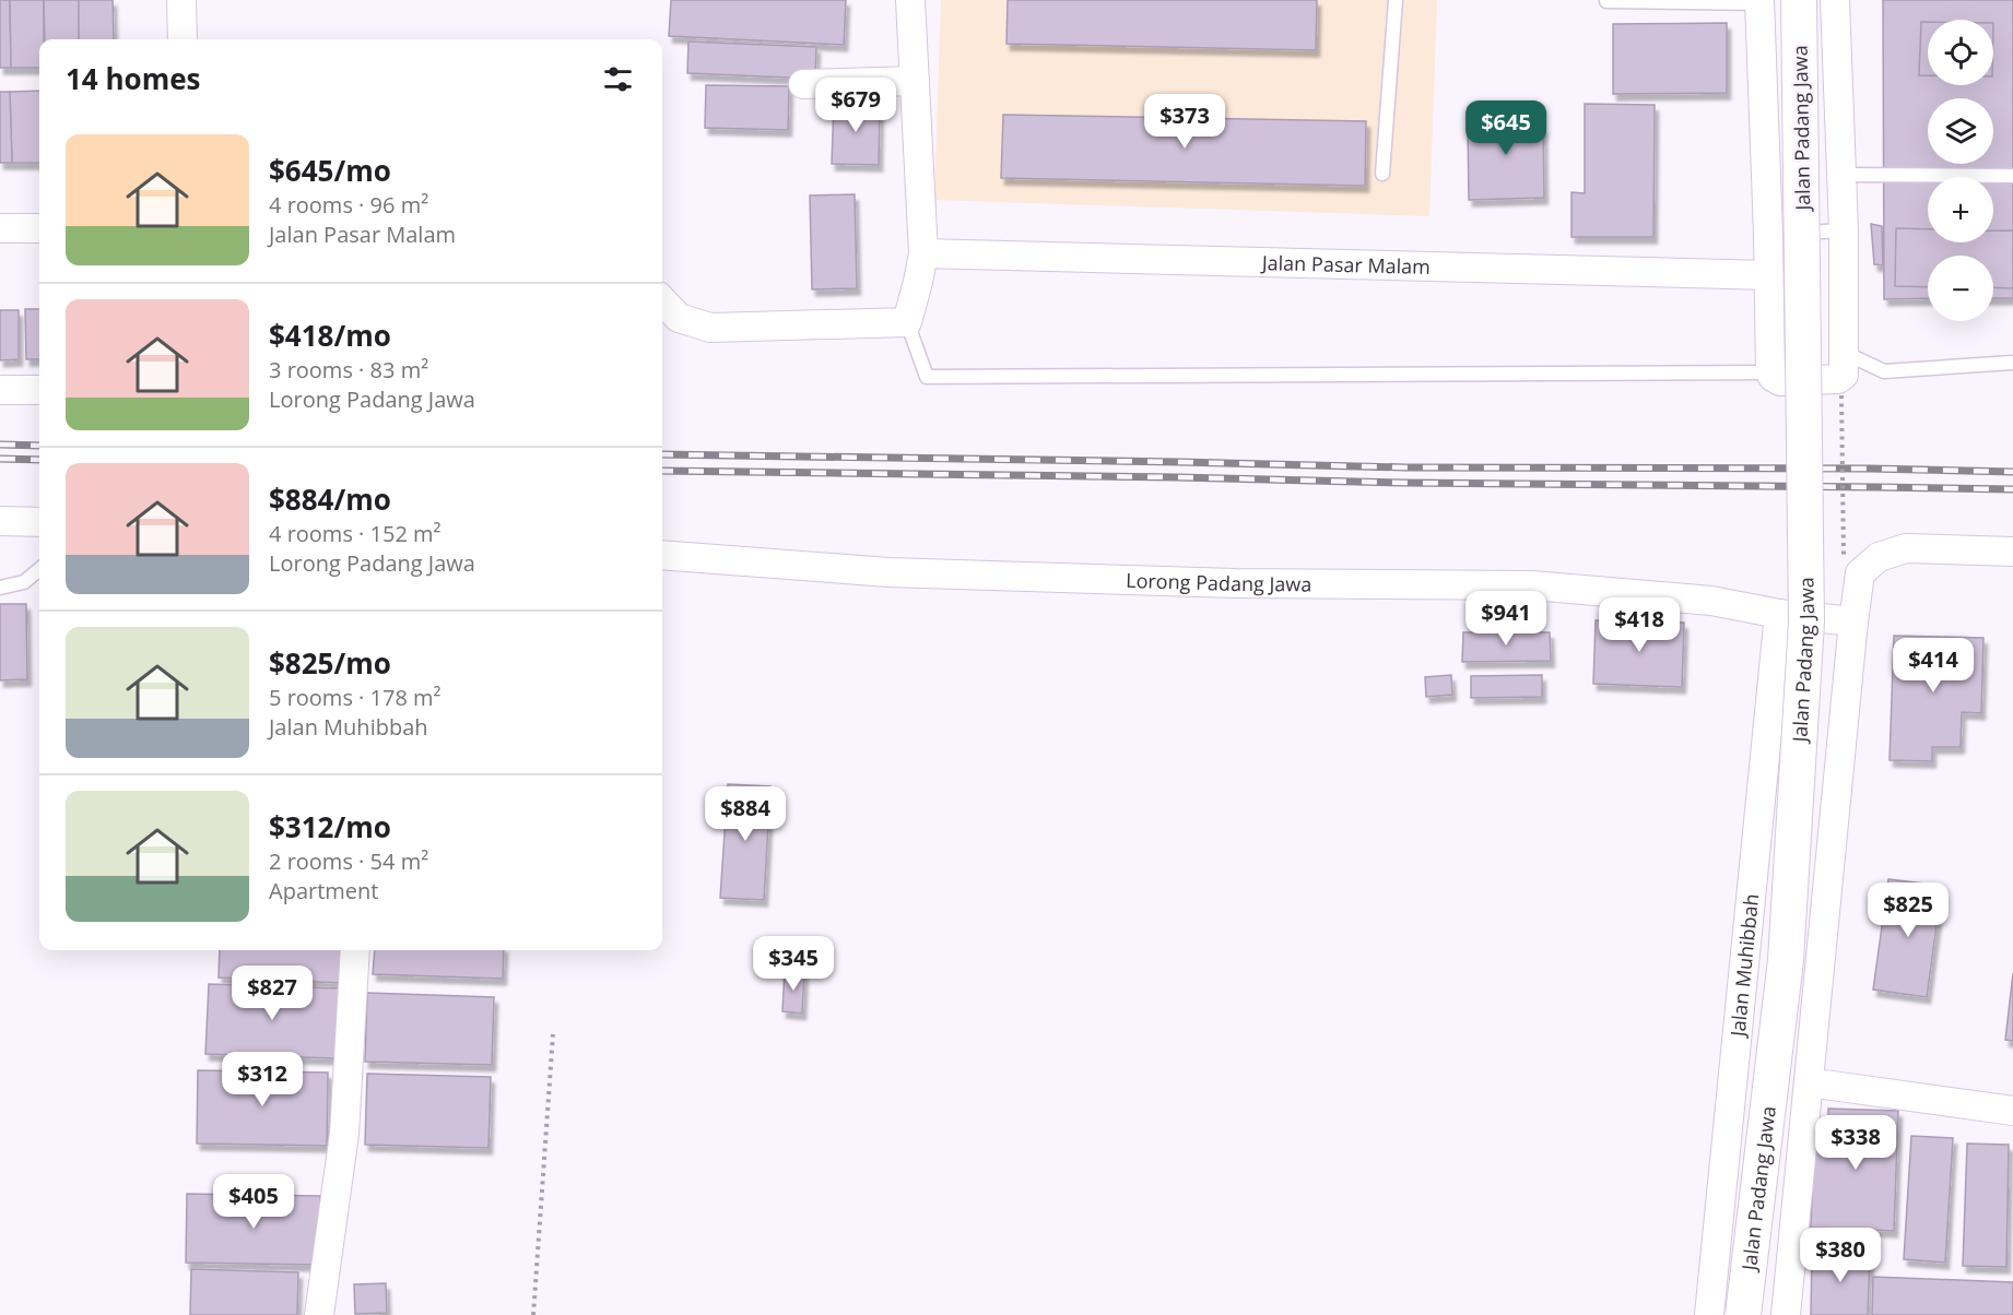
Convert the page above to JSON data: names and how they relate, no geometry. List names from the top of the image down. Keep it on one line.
{"streets":{"street":["Jalan Padang Jawa","Jalan Pasar Malam","Lorong Padang Jawa","Jalan Muhibbah"]},"crossings":[["Lorong Padang Jawa","Jalan Muhibbah"]],"page":{"map_buttons":["+","−"],"heading":"14 homes","price":["$679","$373","$645","$941","$418","$414","$884","$825","$345","$827","$312","$338","$405","$380"],"list":[{"name":"$645/mo","note":"4 rooms · 96 m² · Jalan Pasar Malam"},{"name":"$418/mo","note":"3 rooms · 83 m² · Lorong Padang Jawa"},{"name":"$884/mo","note":"4 rooms · 152 m² · Lorong Padang Jawa"},{"name":"$825/mo","note":"5 rooms · 178 m² · Jalan Muhibbah"},{"name":"$312/mo","note":"2 rooms · 54 m² · Apartment"}]}}
